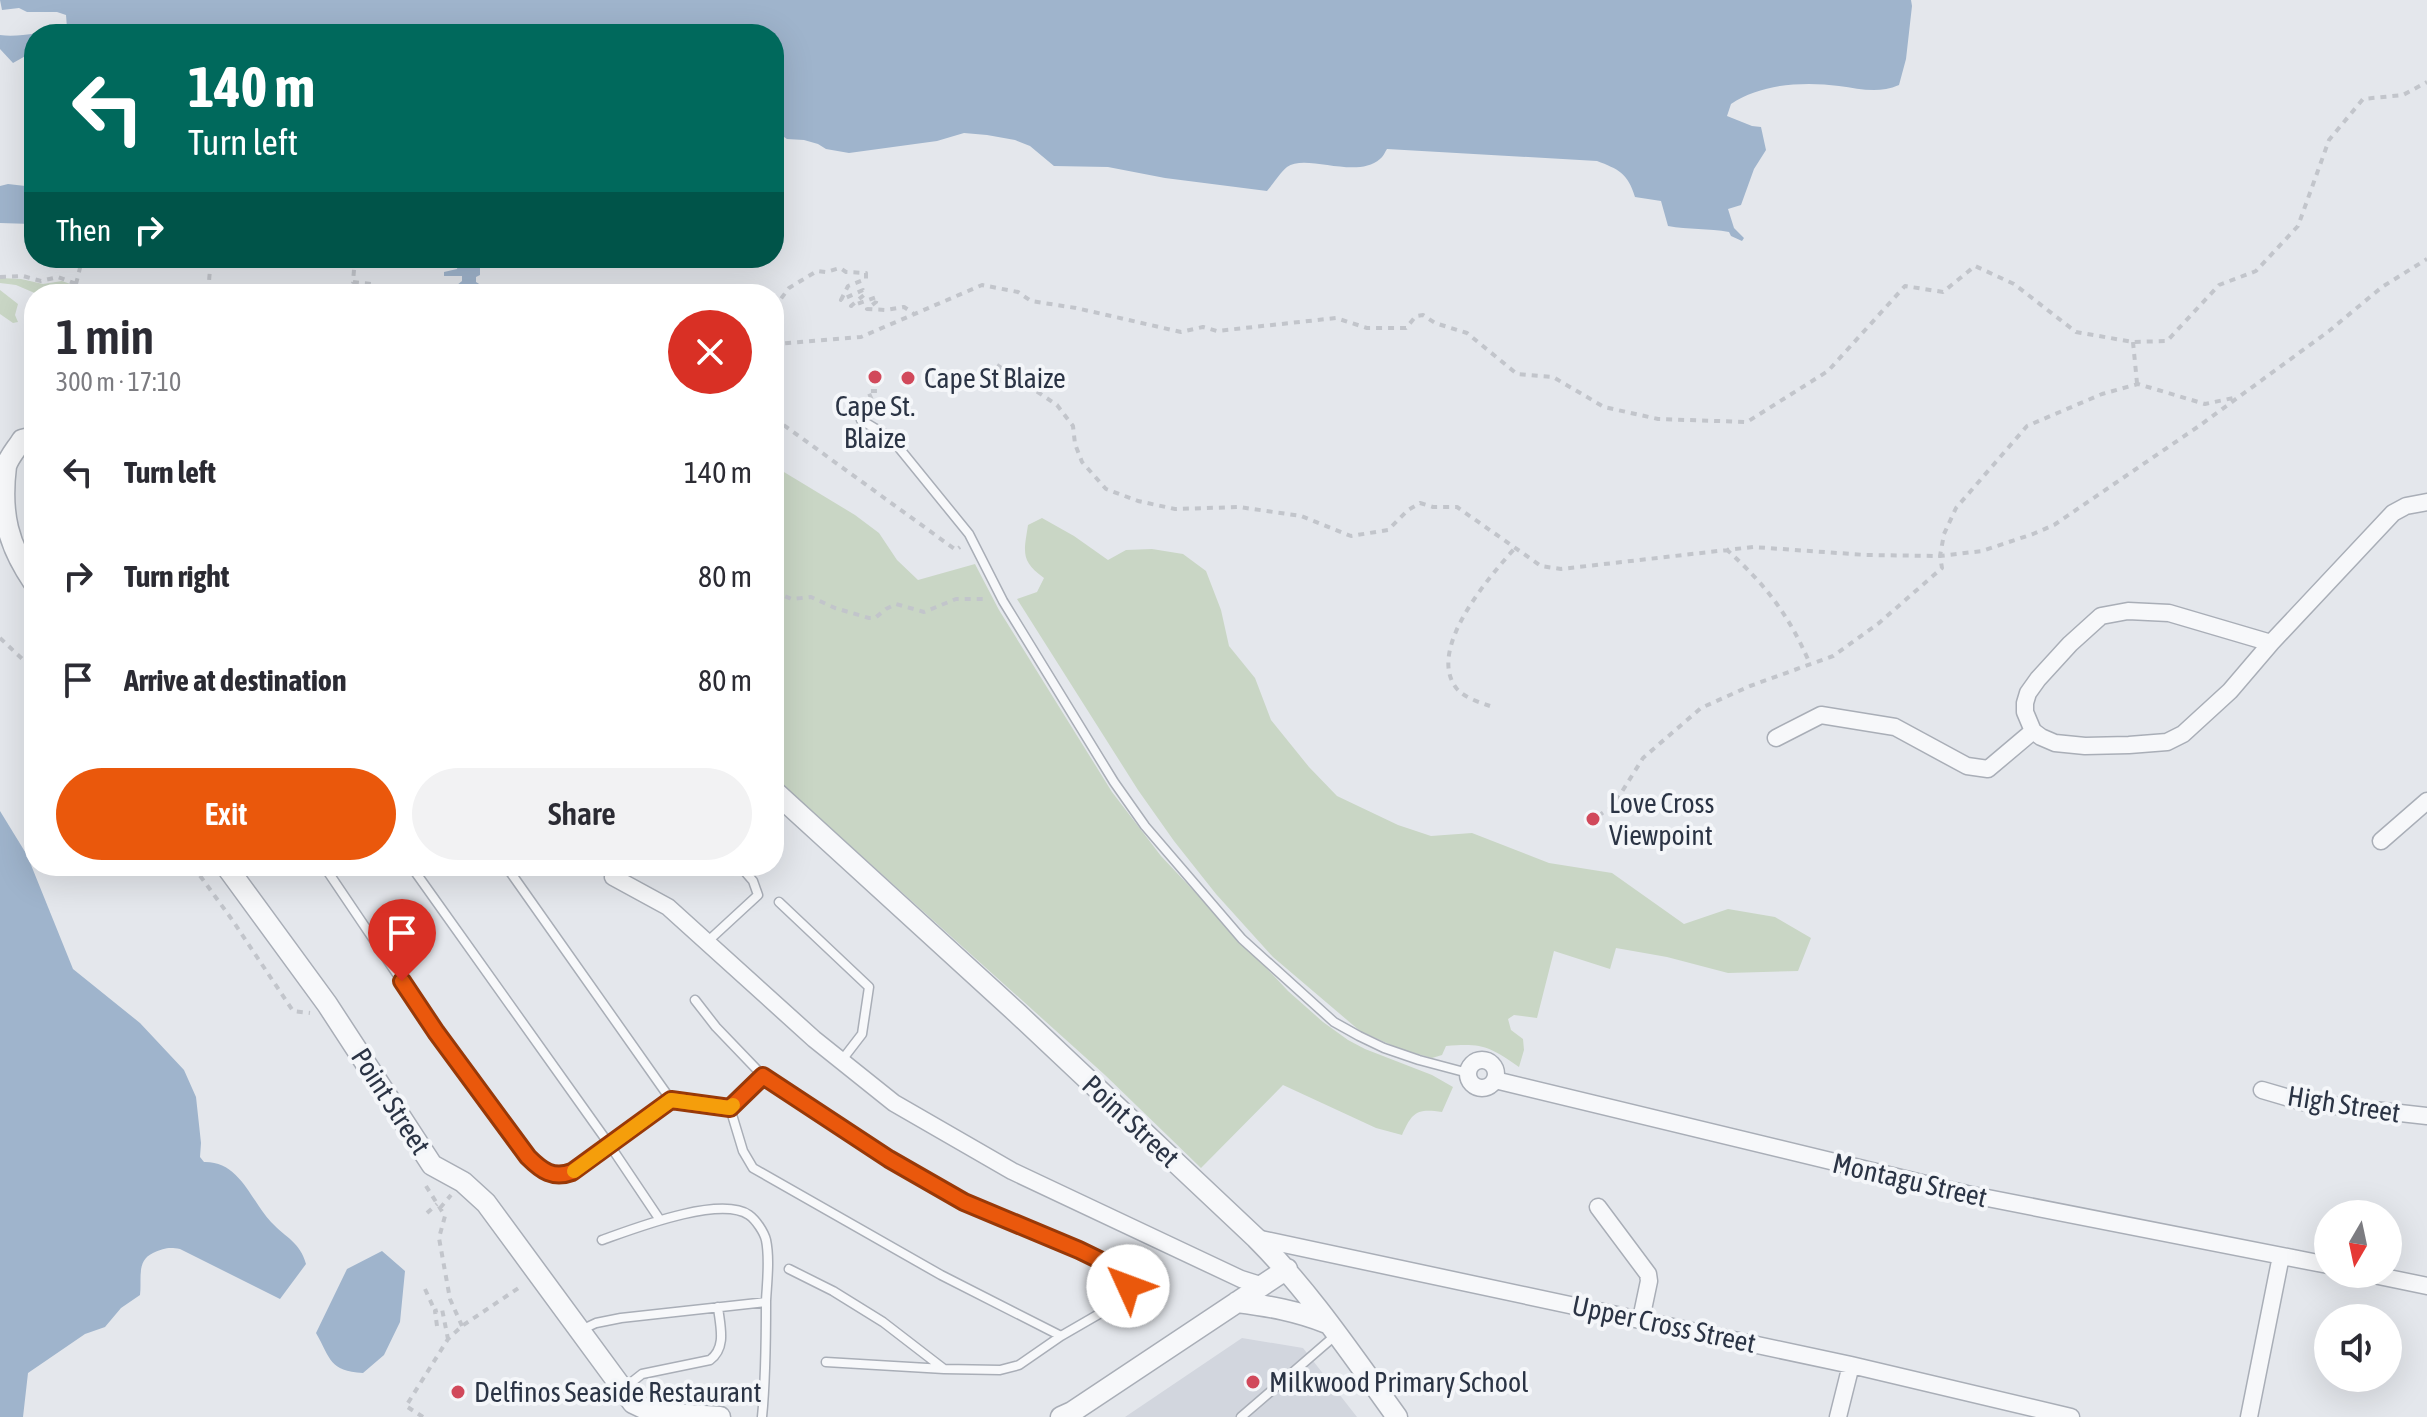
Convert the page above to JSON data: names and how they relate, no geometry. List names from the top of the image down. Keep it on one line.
{"streets":{"street":["Point Street","High Street","Montagu Street","Upper Cross Street"]},"crossings":[["Point Street","Upper Cross Street"]],"places":["Cape St. Blaize","Cape St Blaize","Love Cross Viewpoint","Milkwood Primary School","Delfinos Seaside Restaurant"],"north":"bottom","page":{"turn":["140 m","Turn left"],"then":"Then","heading":["1 min","300 m · 17:10"],"list":[{"name":"Turn left","value":"140 m"},{"name":"Turn right","value":"80 m"},{"name":"Arrive at destination","value":"80 m"}],"buttons":["Exit","Share"]}}
